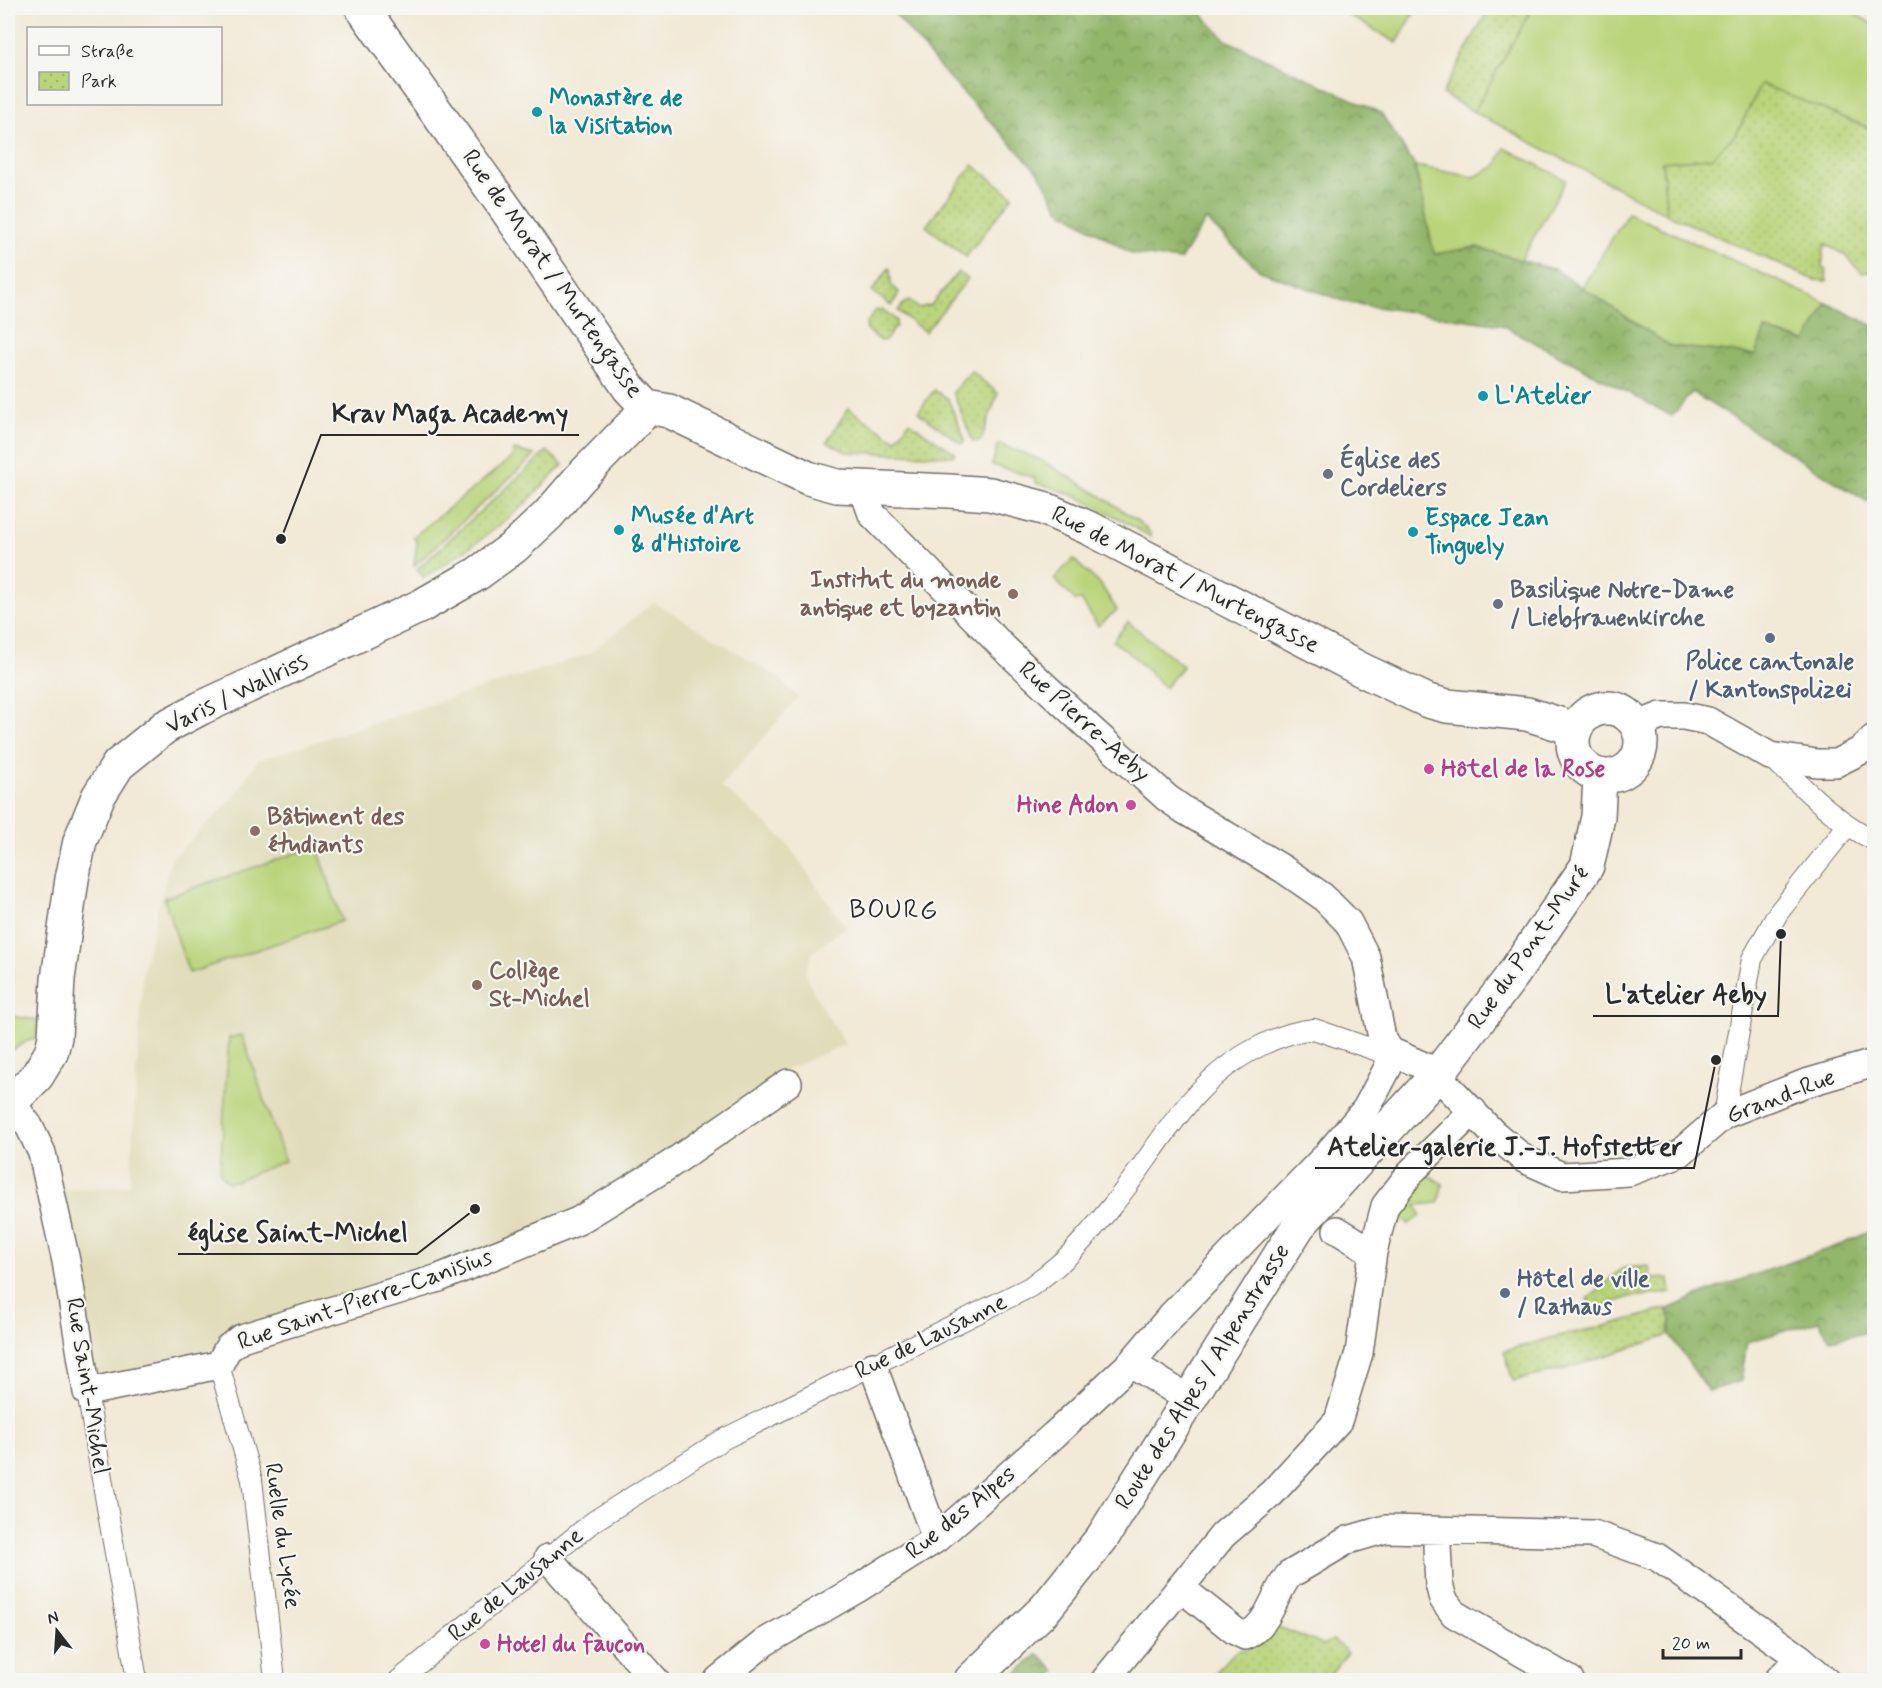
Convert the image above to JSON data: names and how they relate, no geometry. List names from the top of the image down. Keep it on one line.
{"streets":{"main road":["Rue de Morat / Murtengasse","Varis / Wallriss","Rue du Pont-Muré","Route des Alpes / Alpenstrasse"],"street":["Rue Pierre-Aeby","Grand-Rue","Rue Saint-Pierre-Canisius","Rue de Lausanne","Rue Saint-Michel","Rue des Alpes","Ruelle du Lycée"]},"crossings":[["Rue de Morat / Murtengasse","Varis / Wallriss"],["Rue de Morat / Murtengasse","Rue Pierre-Aeby"],["Rue de Morat / Murtengasse","Rue du Pont-Muré"],["Varis / Wallriss","Rue Saint-Michel"],["Rue Pierre-Aeby","Rue de Lausanne"],["Rue Pierre-Aeby","Rue des Alpes"],["Rue du Pont-Muré","Rue de Lausanne"],["Rue du Pont-Muré","Route des Alpes / Alpenstrasse"],["Grand-Rue","Rue de Lausanne"],["Rue Saint-Pierre-Canisius","Rue Saint-Michel"],["Rue Saint-Pierre-Canisius","Ruelle du Lycée"],["Rue de Lausanne","Route des Alpes / Alpenstrasse"],["Rue de Lausanne","Rue des Alpes"]],"districts":["BOURG"],"places":["Monastère de la Visitation","L'Atelier","Église des Cordeliers","Musée d'Art & d'Histoire","Espace Jean Tinguely","Krav Maga Academy","Institut du monde antique et byzantin","Basilique Notre-Dame / Liebfrauenkirche","Police cantonale / Kantonspolizei","Hôtel de la Rose","Hine Adon","Bâtiment des étudiants","L'atelier Aeby","Collège St-Michel","Atelier-galerie J.-J. Hofstetter","église Saint-Michel","Hôtel de ville / Rathaus","Hotel du faucon"],"legend":["Straße","Park"],"scale_bar":"20 m","north":"top"}
